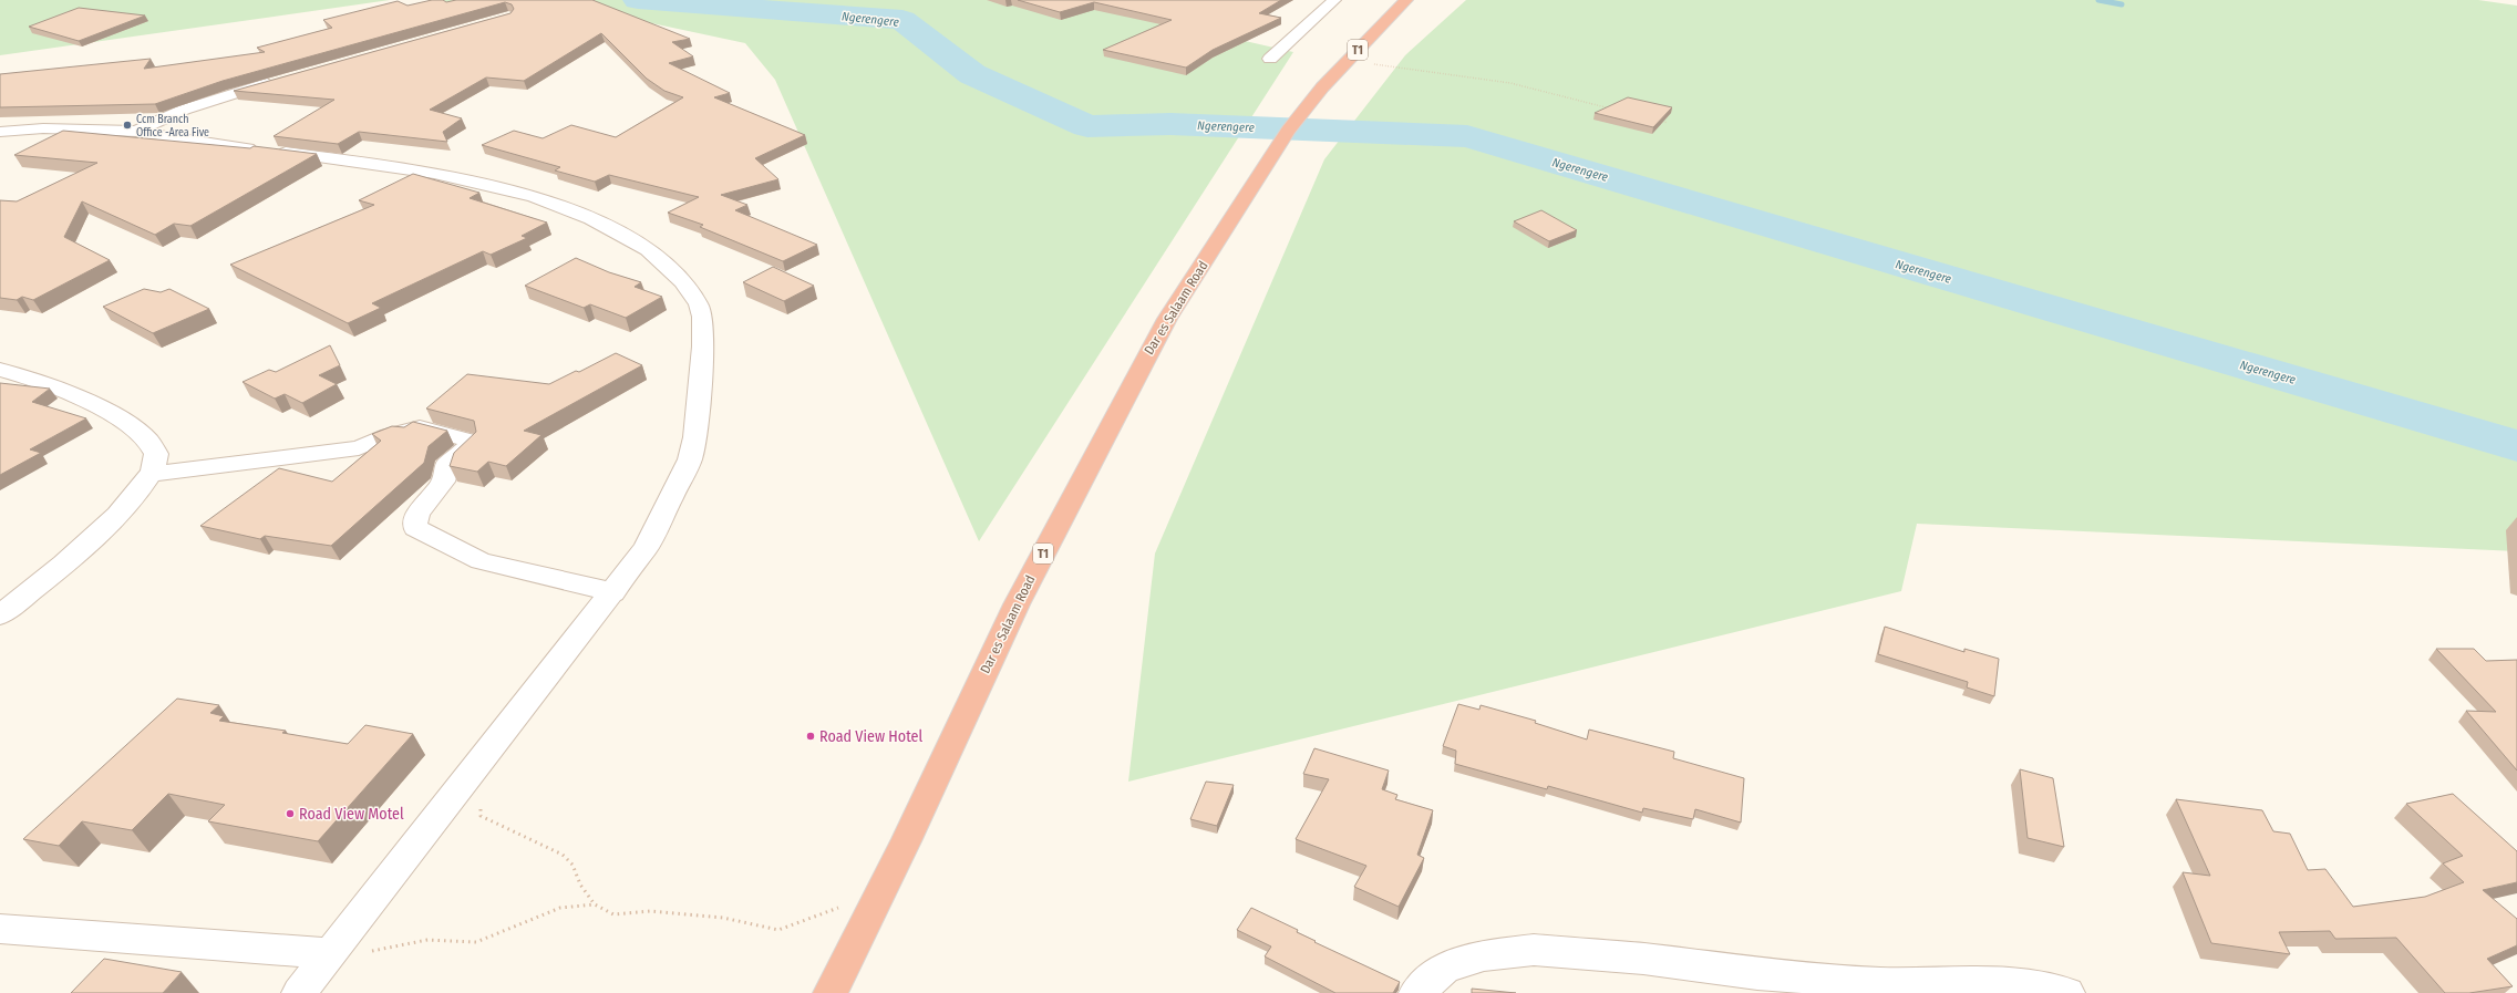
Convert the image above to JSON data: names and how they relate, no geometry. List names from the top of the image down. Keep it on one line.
{"streets":{"highway":["T1","Dar es Salaam Road"]},"crossings":[["T1","Dar es Salaam Road"]],"water":["Ngerengere"],"places":["Ccm Branch Office -Area Five","Road View Hotel","Road View Motel"]}
